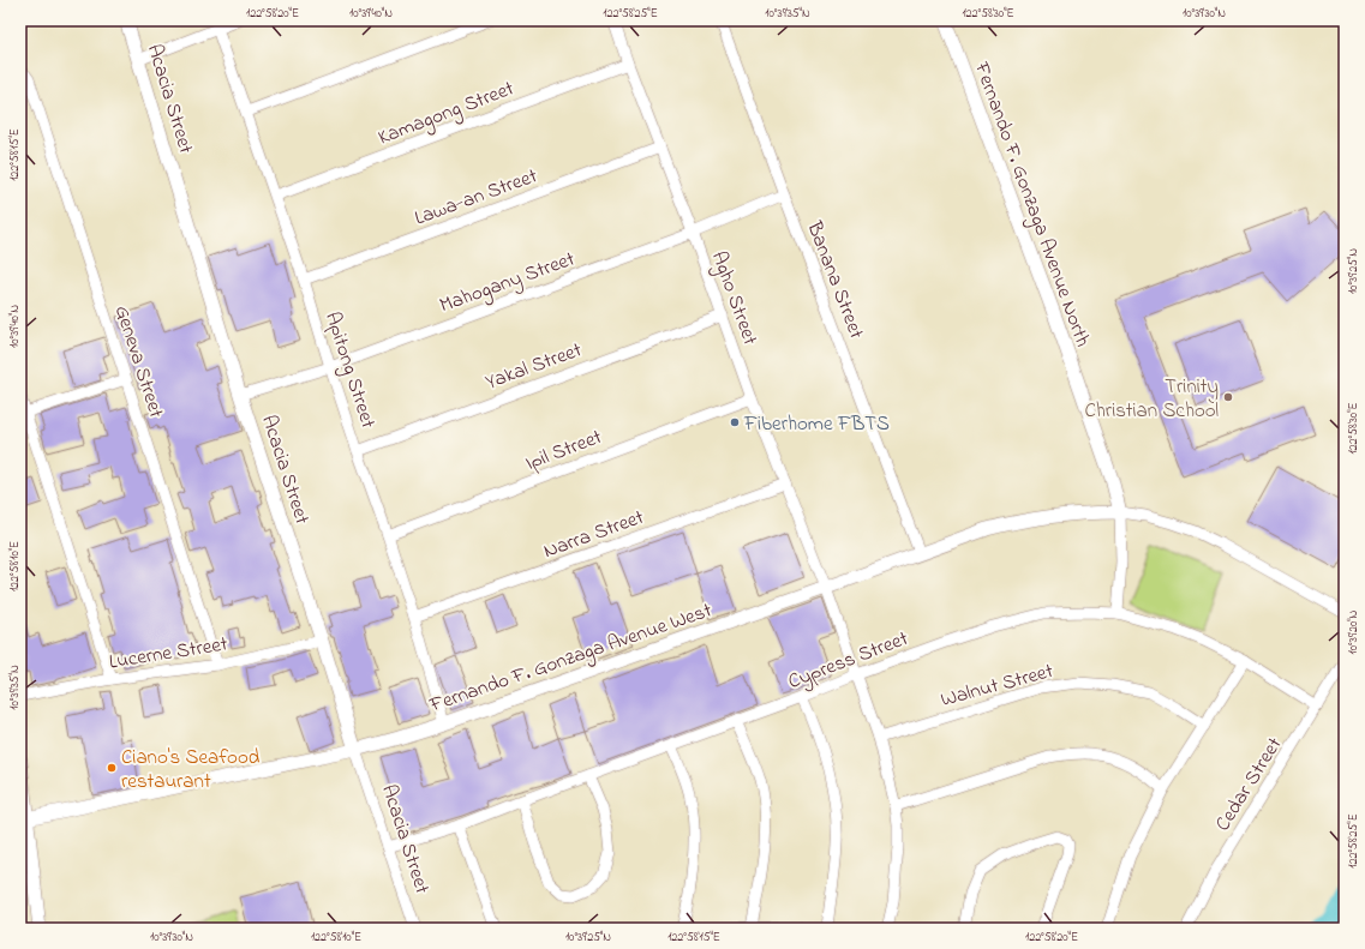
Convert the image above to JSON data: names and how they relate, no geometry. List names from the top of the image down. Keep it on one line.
{"streets":{"street":["Acacia Street","Kamagong Street","Lawa-an Street","Fernando F. Gonzaga Avenue North","Banana Street","Mahogany Street","Agho Street","Geneva Street","Yakal Street","Apitong Street","Ipil Street","Narra Street","Lucerne Street","Fernando F. Gonzaga Avenue West","Cypress Street","Walnut Street","Cedar Street"]},"crossings":[["Acacia Street","Mahogany Street"],["Acacia Street","Lucerne Street"],["Acacia Street","Fernando F. Gonzaga Avenue West"],["Acacia Street","Cypress Street"],["Kamagong Street","Agho Street"],["Kamagong Street","Apitong Street"],["Lawa-an Street","Agho Street"],["Lawa-an Street","Apitong Street"],["Fernando F. Gonzaga Avenue North","Fernando F. Gonzaga Avenue West"],["Banana Street","Mahogany Street"],["Banana Street","Fernando F. Gonzaga Avenue West"],["Mahogany Street","Agho Street"],["Mahogany Street","Apitong Street"],["Agho Street","Yakal Street"],["Agho Street","Ipil Street"],["Agho Street","Narra Street"],["Agho Street","Fernando F. Gonzaga Avenue West"],["Agho Street","Cypress Street"],["Agho Street","Walnut Street"],["Geneva Street","Lucerne Street"],["Yakal Street","Apitong Street"],["Apitong Street","Ipil Street"],["Apitong Street","Narra Street"],["Apitong Street","Fernando F. Gonzaga Avenue West"],["Cypress Street","Cedar Street"]],"places":["Trinity Christian School","Fiberhome FBTS","Ciano's Seafood restaurant"],"coordinates":["122°58'20\"E","10°39'40\"N","122°58'25\"E","10°39'35\"N","122°58'30\"E","10°39'30\"N","122°58'15\"E","10°39'25\"N","122°58'10\"E","10°39'20\"N"]}
